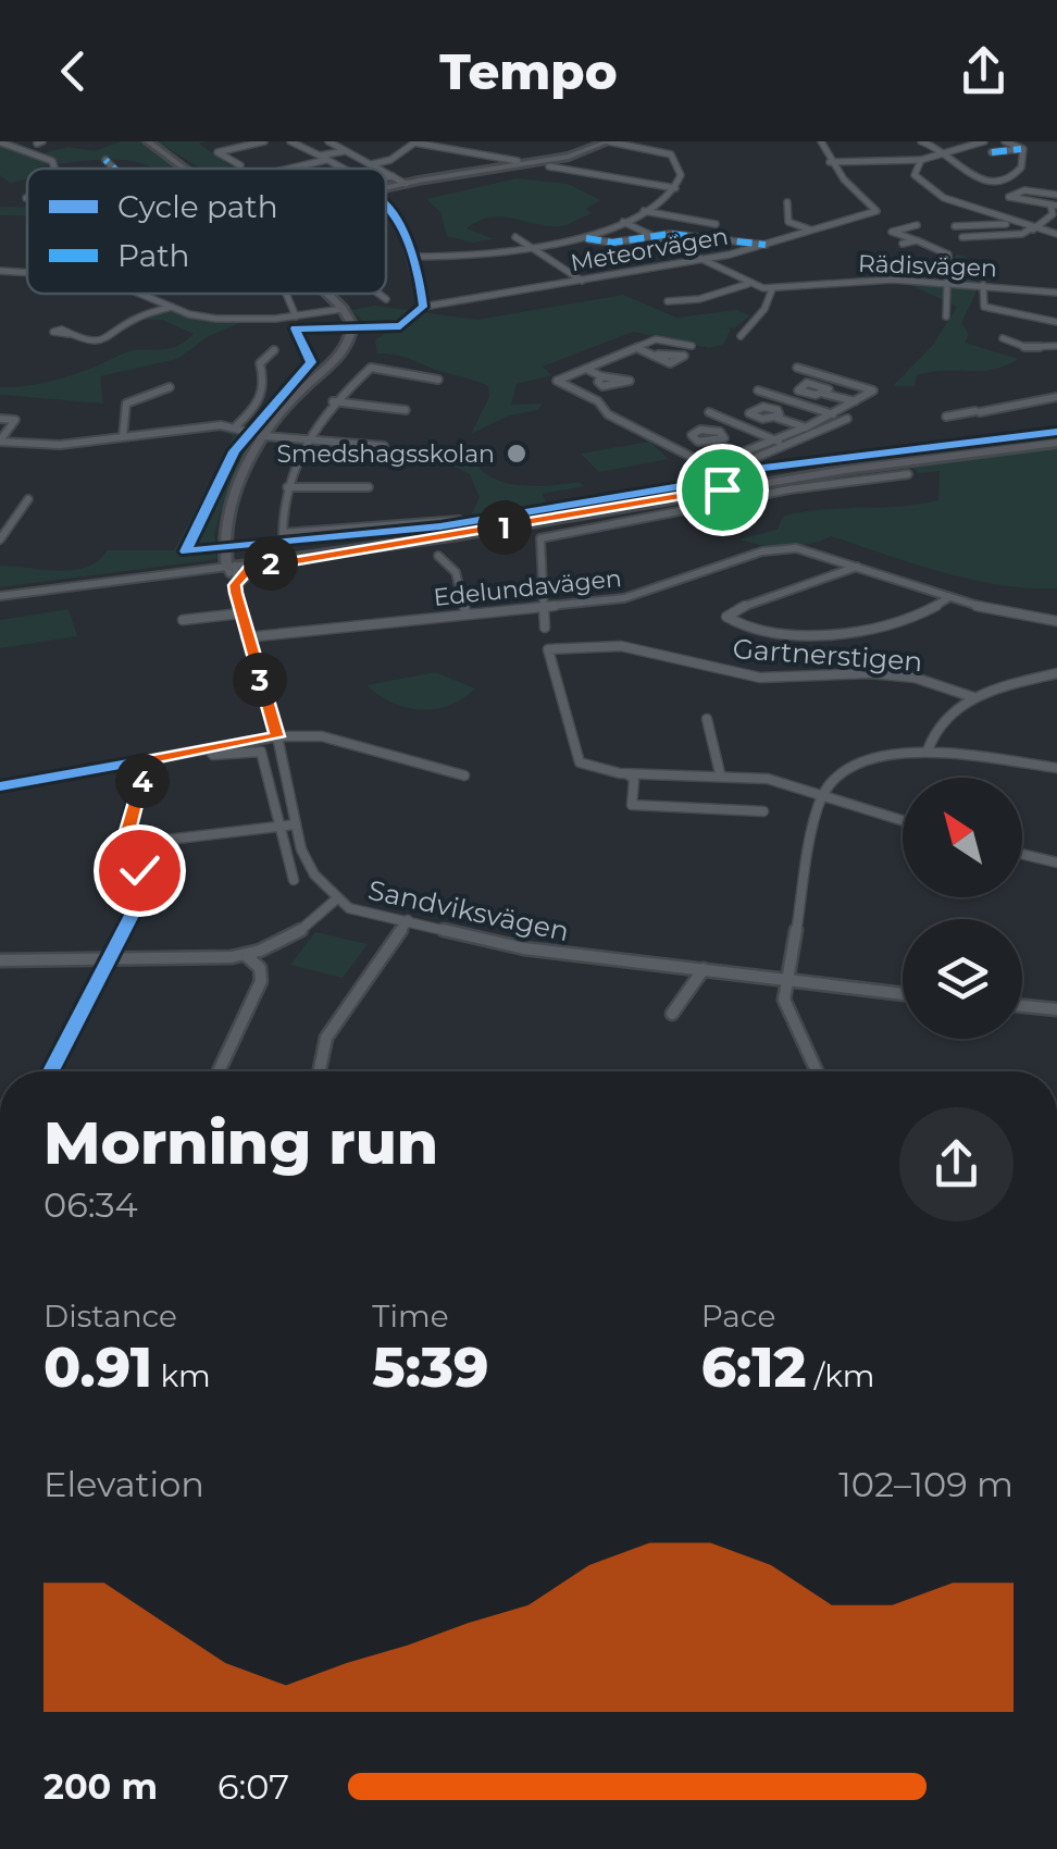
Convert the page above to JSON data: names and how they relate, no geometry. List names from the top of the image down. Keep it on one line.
{"streets":{"street":["Meteorvägen","Rädisvägen","Edelundavägen","Gartnerstigen","Sandviksvägen"]},"crossings":[["Meteorvägen","Rädisvägen"],["Edelundavägen","Sandviksvägen"]],"places":["Smedshagsskolan"],"legend":["Cycle path","Path"],"north":"top left","page":{"header":"Tempo","pins":["1","2","3","4"],"heading":["Morning run","06:34"],"stats":[["Distance","0.91 km"],["Time","5:39"],["Pace","6:12 /km"]],"chart":["Elevation","102–109 m"],"list":[{"name":"200 m","note":"6:07"}]}}
